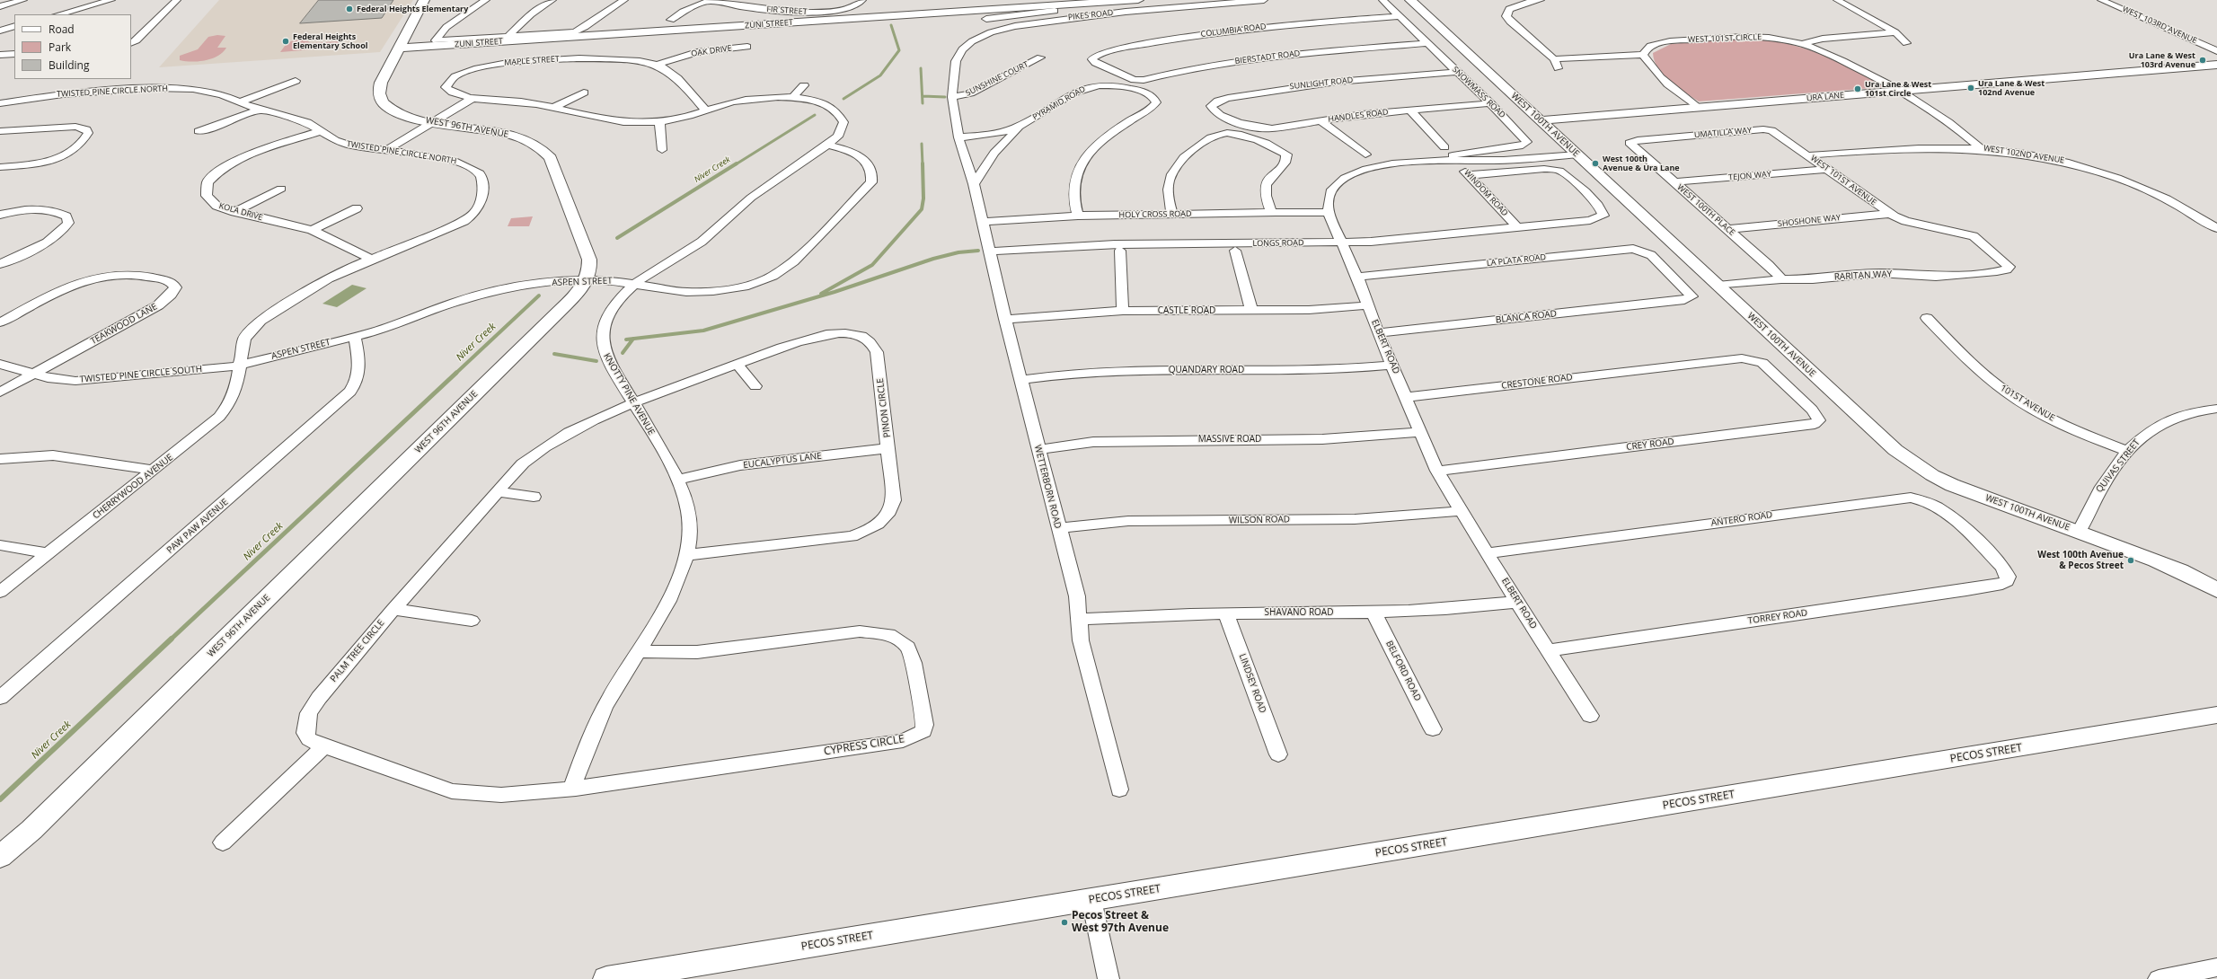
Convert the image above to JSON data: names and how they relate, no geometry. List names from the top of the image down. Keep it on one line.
{"streets":{"street":["FIR STREET","PIKES ROAD","ZUNI STREET","WEST 103RD AVENUE","COLUMBIA ROAD","WEST 101ST CIRCLE","OAK DRIVE","BIERSTADT ROAD","MAPLE STREET","SUNSHINE COURT","SUNLIGHT ROAD","TWISTED PINE CIRCLE NORTH","SNOWMASS ROAD","URA LANE","PYRAMID ROAD","HANDLES ROAD","WEST 100TH AVENUE","WEST 96TH AVENUE","UMATILLA WAY","WEST 102ND AVENUE","TEJON WAY","WEST 101ST AVENUE","WINDOM ROAD","WEST 100TH PLACE","KOLA DRIVE","HOLY CROSS ROAD","SHOSHONE WAY","LONGS ROAD","LA PLATA ROAD","RARITAN WAY","ASPEN STREET","CASTLE ROAD","BLANCA ROAD","TEAKWOOD LANE","ELBERT ROAD","QUANDARY ROAD","TWISTED PINE CIRCLE SOUTH","CRESTONE ROAD","KNOTTY PINE AVENUE","101ST AVENUE","PINON CIRCLE","MASSIVE ROAD","CREY ROAD","EUCALYPTUS LANE","QUIVAS STREET","CHERRYWOOD AVENUE","WETTERBORN ROAD","ANTERO ROAD","WILSON ROAD","PAW PAW AVENUE","SHAVANO ROAD","TORREY ROAD","PALM TREE CIRCLE","BELFORD ROAD","LINDSEY ROAD","CYPRESS CIRCLE","PECOS STREET"]},"crossings":[["PIKES ROAD","SUNSHINE COURT"],["PIKES ROAD","WETTERBORN ROAD"],["ZUNI STREET","WEST 96TH AVENUE"],["COLUMBIA ROAD","BIERSTADT ROAD"],["COLUMBIA ROAD","SNOWMASS ROAD"],["WEST 101ST CIRCLE","URA LANE"],["WEST 101ST CIRCLE","WEST 102ND AVENUE"],["OAK DRIVE","MAPLE STREET"],["BIERSTADT ROAD","SNOWMASS ROAD"],["MAPLE STREET","KNOTTY PINE AVENUE"],["SUNSHINE COURT","WETTERBORN ROAD"],["SUNLIGHT ROAD","SNOWMASS ROAD"],["SUNLIGHT ROAD","HANDLES ROAD"],["TWISTED PINE CIRCLE NORTH","KOLA DRIVE"],["TWISTED PINE CIRCLE NORTH","ASPEN STREET"],["TWISTED PINE CIRCLE NORTH","TWISTED PINE CIRCLE SOUTH"],["TWISTED PINE CIRCLE NORTH","CHERRYWOOD AVENUE"],["SNOWMASS ROAD","HANDLES ROAD"],["URA LANE","WEST 100TH AVENUE"],["URA LANE","WEST 102ND AVENUE"],["PYRAMID ROAD","HOLY CROSS ROAD"],["PYRAMID ROAD","WETTERBORN ROAD"],["WEST 100TH AVENUE","RARITAN WAY"],["WEST 100TH AVENUE","QUIVAS STREET"],["WEST 96TH AVENUE","ASPEN STREET"],["UMATILLA WAY","WEST 101ST AVENUE"],["UMATILLA WAY","WEST 100TH PLACE"],["WEST 102ND AVENUE","WEST 101ST AVENUE"],["TEJON WAY","WEST 101ST AVENUE"],["TEJON WAY","WEST 100TH PLACE"],["WEST 101ST AVENUE","SHOSHONE WAY"],["WEST 101ST AVENUE","RARITAN WAY"],["WINDOM ROAD","LONGS ROAD"],["WEST 100TH PLACE","SHOSHONE WAY"],["WEST 100TH PLACE","RARITAN WAY"],["HOLY CROSS ROAD","ELBERT ROAD"],["HOLY CROSS ROAD","WETTERBORN ROAD"],["LONGS ROAD","ELBERT ROAD"],["LONGS ROAD","WETTERBORN ROAD"],["LA PLATA ROAD","BLANCA ROAD"],["LA PLATA ROAD","ELBERT ROAD"],["ASPEN STREET","TWISTED PINE CIRCLE SOUTH"],["ASPEN STREET","KNOTTY PINE AVENUE"],["ASPEN STREET","CHERRYWOOD AVENUE"],["ASPEN STREET","PAW PAW AVENUE"],["CASTLE ROAD","ELBERT ROAD"],["CASTLE ROAD","WETTERBORN ROAD"],["BLANCA ROAD","ELBERT ROAD"],["TEAKWOOD LANE","TWISTED PINE CIRCLE SOUTH"],["ELBERT ROAD","QUANDARY ROAD"],["ELBERT ROAD","CRESTONE ROAD"],["ELBERT ROAD","MASSIVE ROAD"],["ELBERT ROAD","CREY ROAD"],["ELBERT ROAD","ANTERO ROAD"],["ELBERT ROAD","WILSON ROAD"],["ELBERT ROAD","SHAVANO ROAD"],["ELBERT ROAD","TORREY ROAD"],["QUANDARY ROAD","WETTERBORN ROAD"],["TWISTED PINE CIRCLE SOUTH","CHERRYWOOD AVENUE"],["CRESTONE ROAD","CREY ROAD"],["KNOTTY PINE AVENUE","PINON CIRCLE"],["KNOTTY PINE AVENUE","EUCALYPTUS LANE"],["KNOTTY PINE AVENUE","PALM TREE CIRCLE"],["KNOTTY PINE AVENUE","CYPRESS CIRCLE"],["101ST AVENUE","QUIVAS STREET"],["PINON CIRCLE","EUCALYPTUS LANE"],["PINON CIRCLE","PALM TREE CIRCLE"],["MASSIVE ROAD","WETTERBORN ROAD"],["WETTERBORN ROAD","WILSON ROAD"],["WETTERBORN ROAD","SHAVANO ROAD"],["ANTERO ROAD","TORREY ROAD"],["SHAVANO ROAD","BELFORD ROAD"],["SHAVANO ROAD","LINDSEY ROAD"],["PALM TREE CIRCLE","CYPRESS CIRCLE"]],"water":["Niver Creek"],"places":["Federal Heights Elementary","Federal Heights Elementary School","Ura Lane & West 103rd Avenue","Ura Lane & West 102nd Avenue","Ura Lane & West 101st Circle","West 100th Avenue & Ura Lane","West 100th Avenue & Pecos Street","Pecos Street & West 97th Avenue"],"legend":["Road","Park","Building"]}
